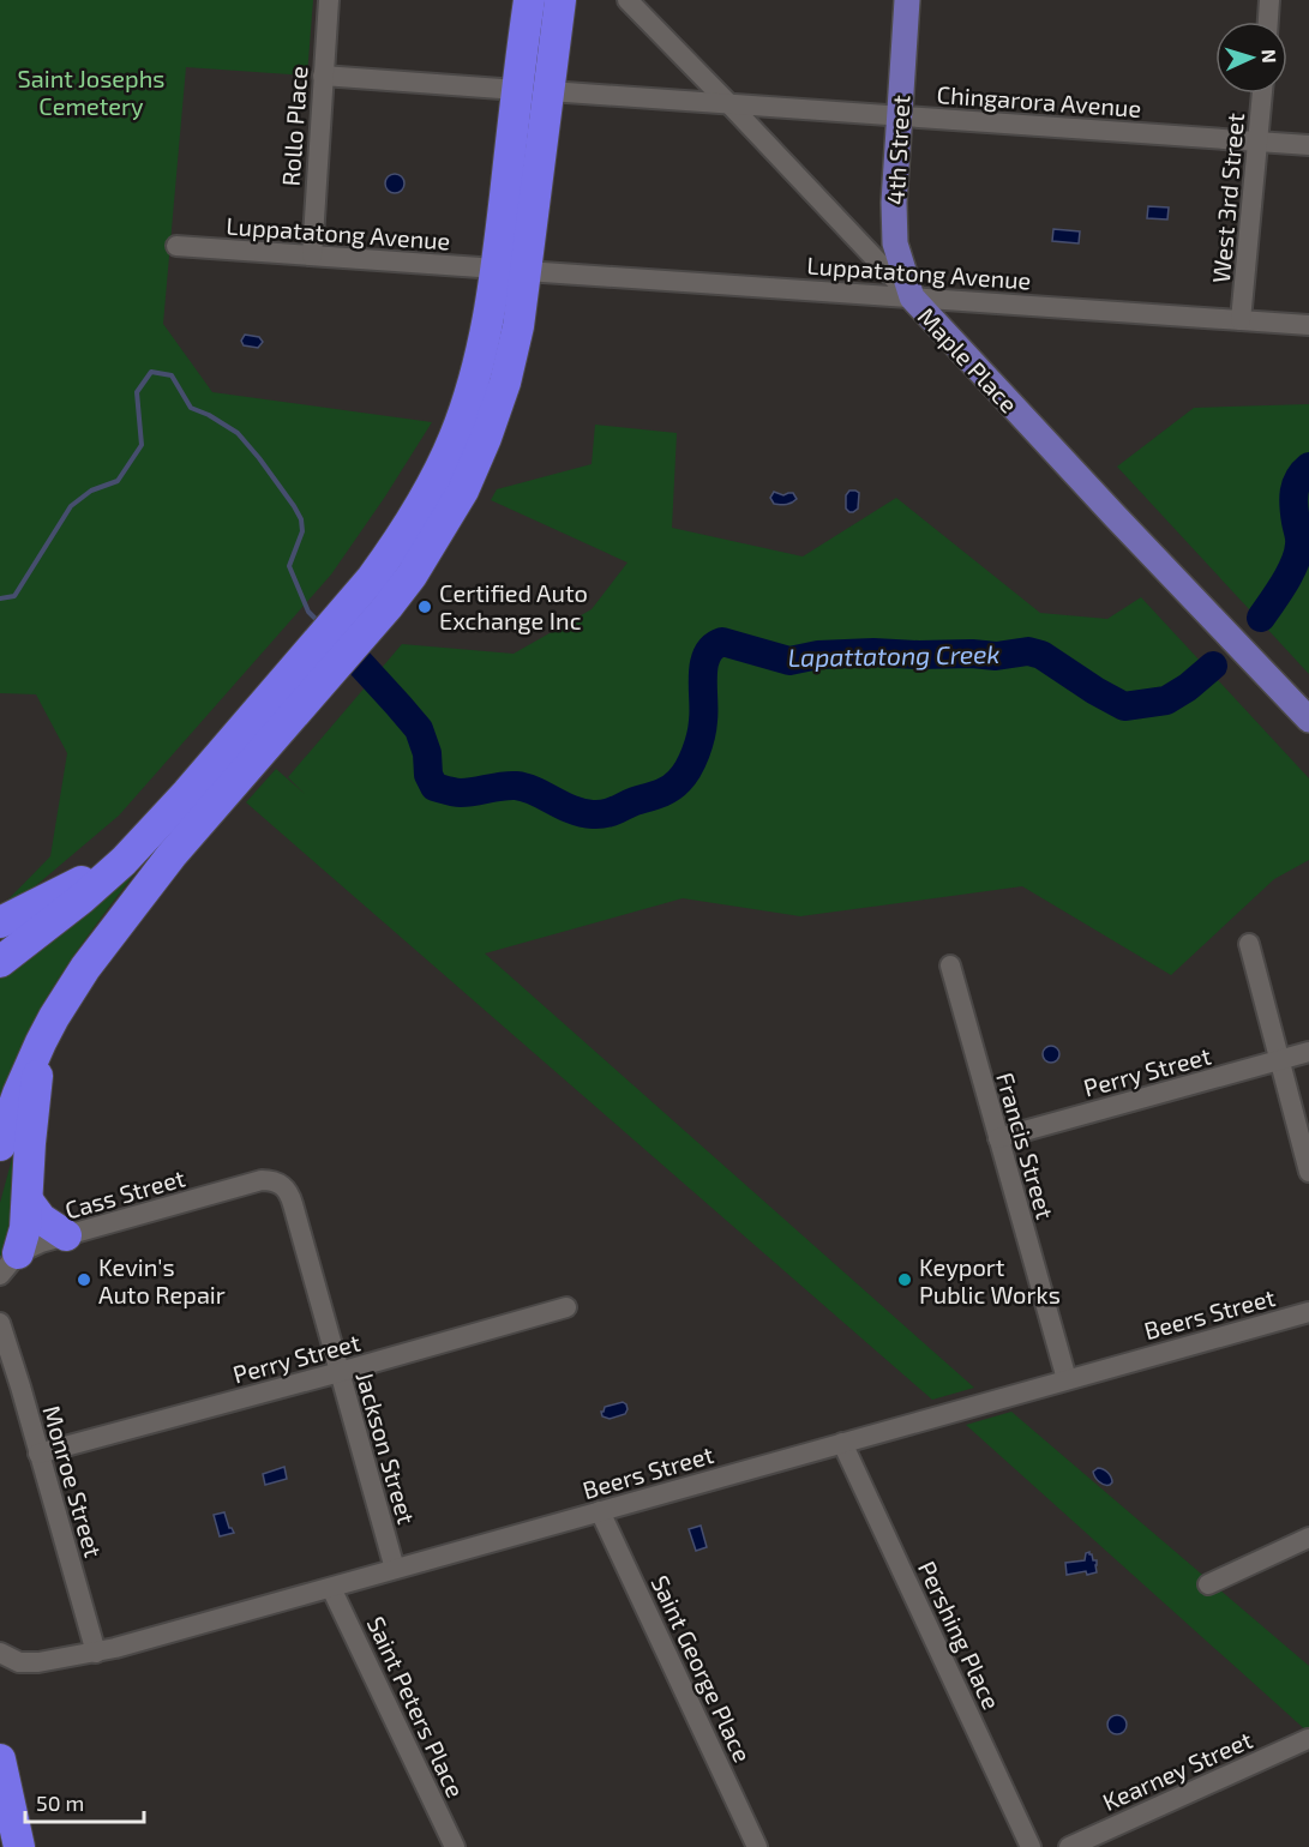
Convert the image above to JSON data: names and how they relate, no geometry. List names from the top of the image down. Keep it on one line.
{"streets":{"main road":["4th Street","Maple Place"],"street":["Chingarora Avenue","Rollo Place","West 3rd Street","Luppatatong Avenue","Perry Street","Francis Street","Cass Street","Beers Street","Jackson Street","Monroe Street","Pershing Place","Saint George Place","Saint Peters Place","Kearney Street"]},"crossings":[["Chingarora Avenue","4th Street"],["Chingarora Avenue","West 3rd Street"],["Chingarora Avenue","Maple Place"],["Rollo Place","Luppatatong Avenue"],["4th Street","Luppatatong Avenue"],["4th Street","Maple Place"],["West 3rd Street","Luppatatong Avenue"],["Luppatatong Avenue","Maple Place"],["Perry Street","Francis Street"],["Perry Street","Jackson Street"],["Perry Street","Monroe Street"],["Francis Street","Beers Street"],["Cass Street","Jackson Street"],["Beers Street","Jackson Street"],["Beers Street","Monroe Street"],["Beers Street","Pershing Place"],["Beers Street","Saint George Place"],["Beers Street","Saint Peters Place"]],"water":["Lapattatong Creek"],"parks":["Saint Josephs Cemetery"],"places":["Certified Auto Exchange Inc","Kevin's Auto Repair","Keyport Public Works"],"scale_bar":"50 m","north":"right"}
